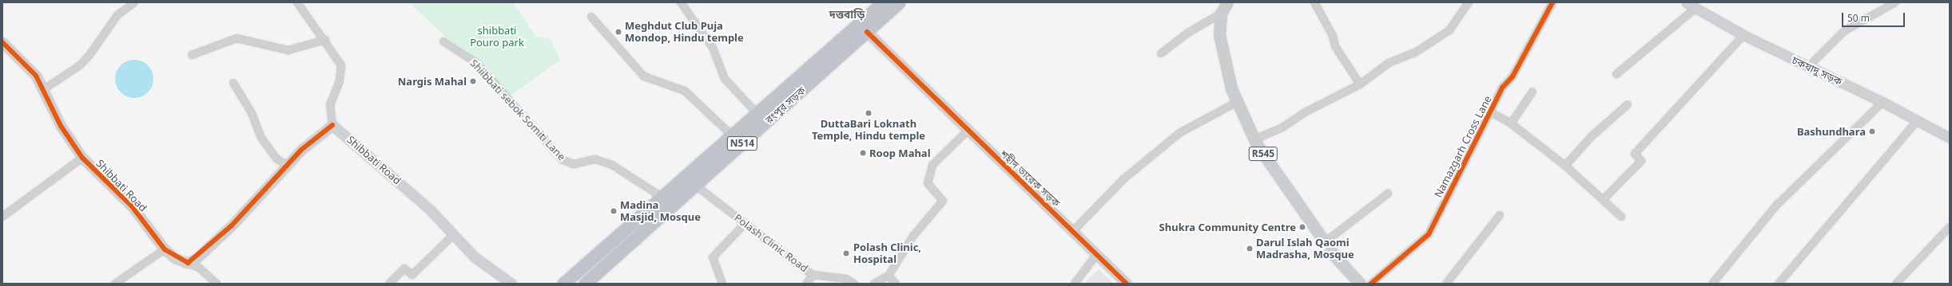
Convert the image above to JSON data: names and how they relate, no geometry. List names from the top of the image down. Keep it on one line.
{"streets":{"highway":["রংপুর সড়ক","N514"],"main road":["R545"],"street":["চকযাদু সড়ক","Shiibbati sebok Somiti Lane","Namazgarh Cross Lane","Shibbati Road","শহীদ তারেক সড়ক","Polash Clinic Road"]},"crossings":[["রংপুর সড়ক","N514"],["রংপুর সড়ক","শহীদ তারেক সড়ক"],["রংপুর সড়ক","Polash Clinic Road"],["Shiibbati sebok Somiti Lane","N514"],["N514","শহীদ তারেক সড়ক"]],"districts":["দত্তবাড়ি"],"parks":["shibbati Pouro park"],"places":["Meghdut Club Puja Mondop, Hindu temple","Nargis Mahal","DuttaBari Loknath Temple, Hindu temple","Bashundhara","Roop Mahal","Madina Masjid, Mosque","Shukra Community Centre","Darul Islah Qaomi Madrasha, Mosque","Polash Clinic, Hospital"],"scale_bar":"50 m"}
